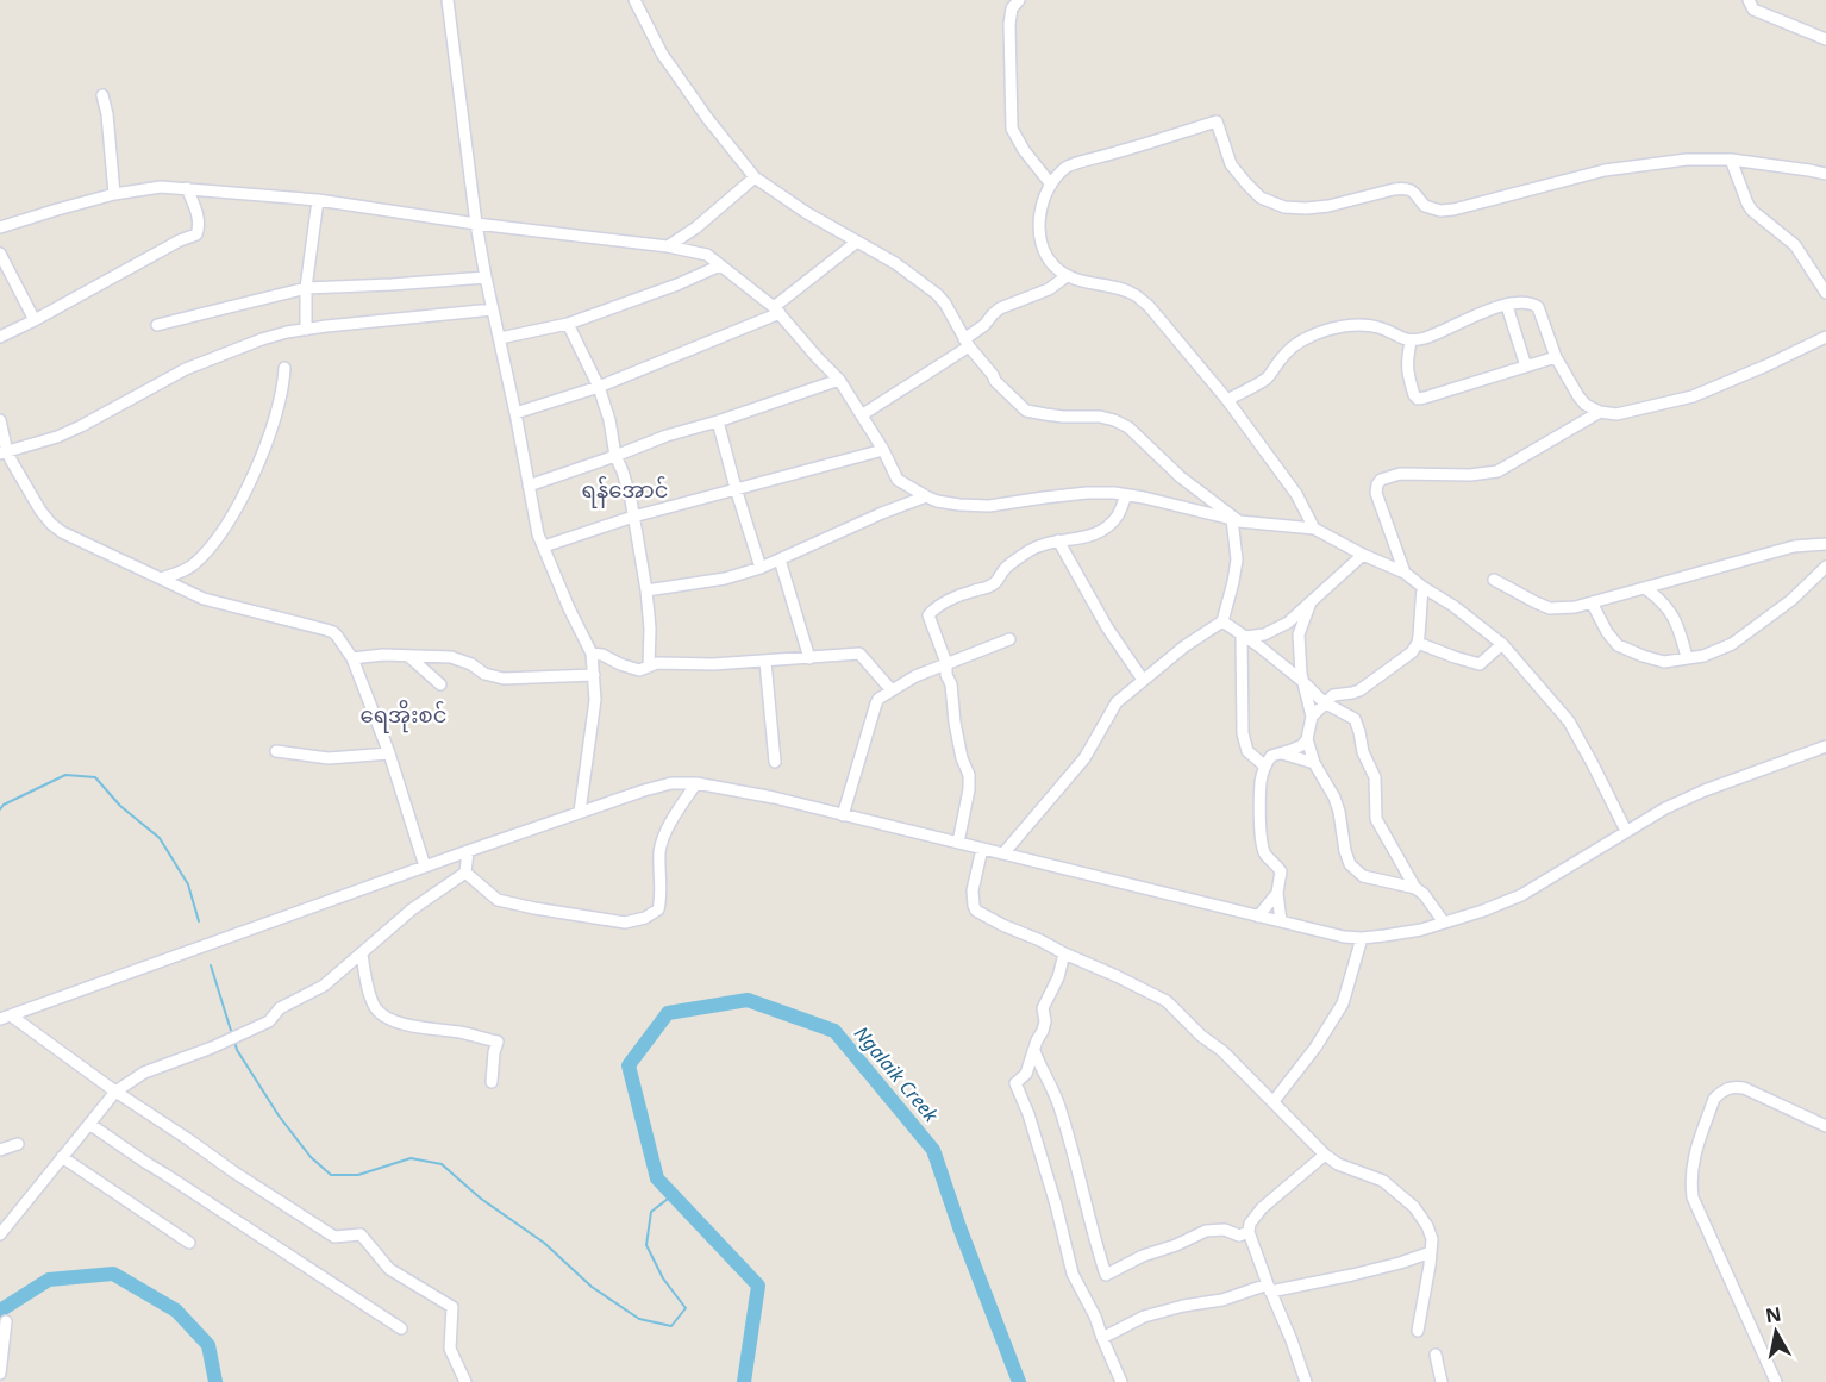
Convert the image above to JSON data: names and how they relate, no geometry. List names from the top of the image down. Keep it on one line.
{"districts":["ရန်အောင်","ရေအိုးစင်"],"water":["Ngalaik Creek"],"north":"top"}
